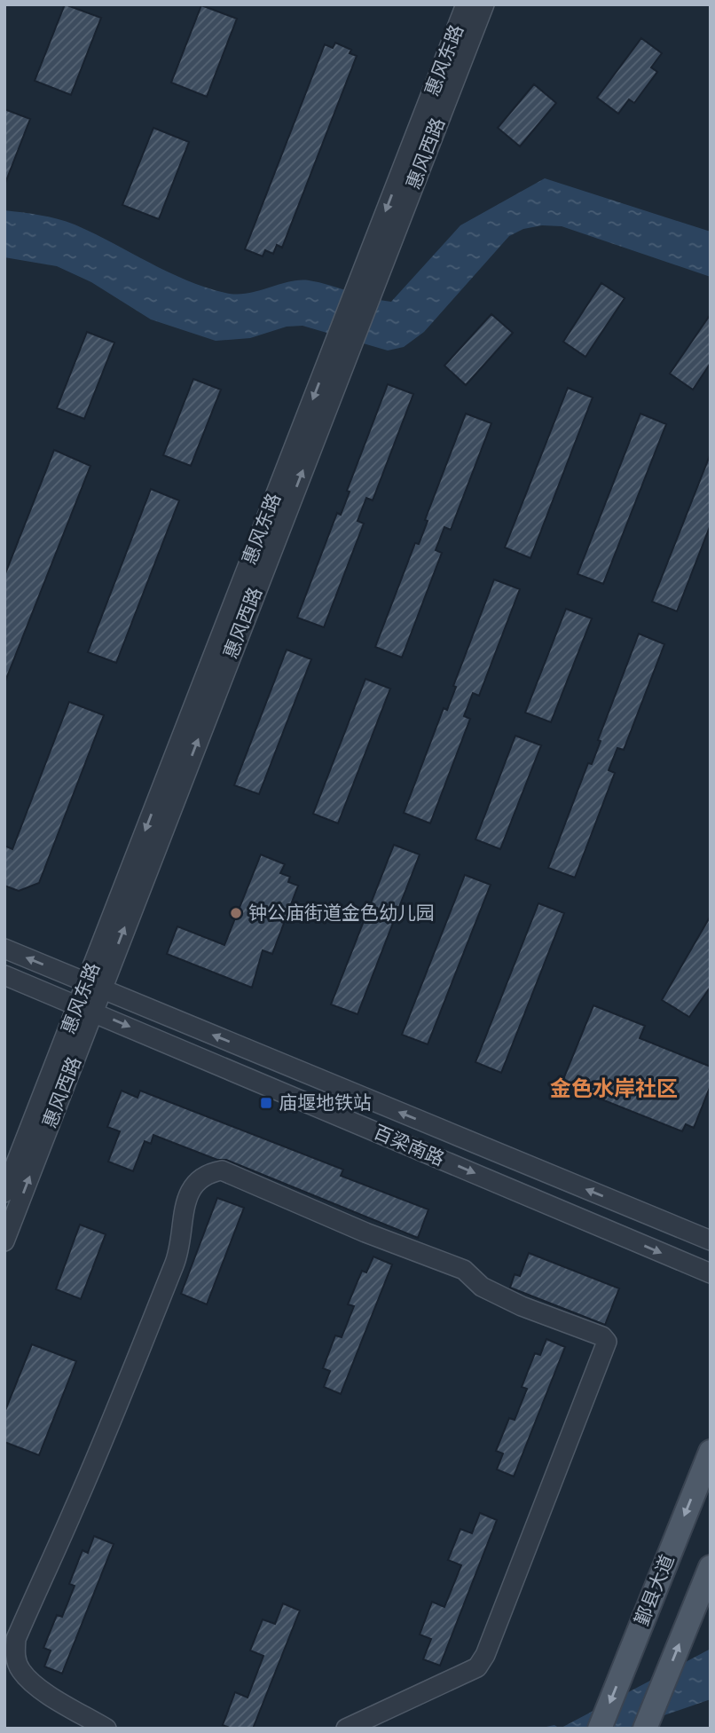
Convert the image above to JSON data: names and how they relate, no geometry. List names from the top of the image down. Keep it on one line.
{"streets":{"main road":["鄞县大道"],"street":["惠风东路","惠风西路","百梁南路"]},"crossings":[["惠风东路","惠风西路"],["惠风东路","百梁南路"],["惠风西路","百梁南路"]],"one_way":["惠风东路","惠风西路"],"districts":["金色水岸社区"],"places":{"other":["钟公庙街道金色幼儿园"],"transit":["庙堰地铁站"]}}
